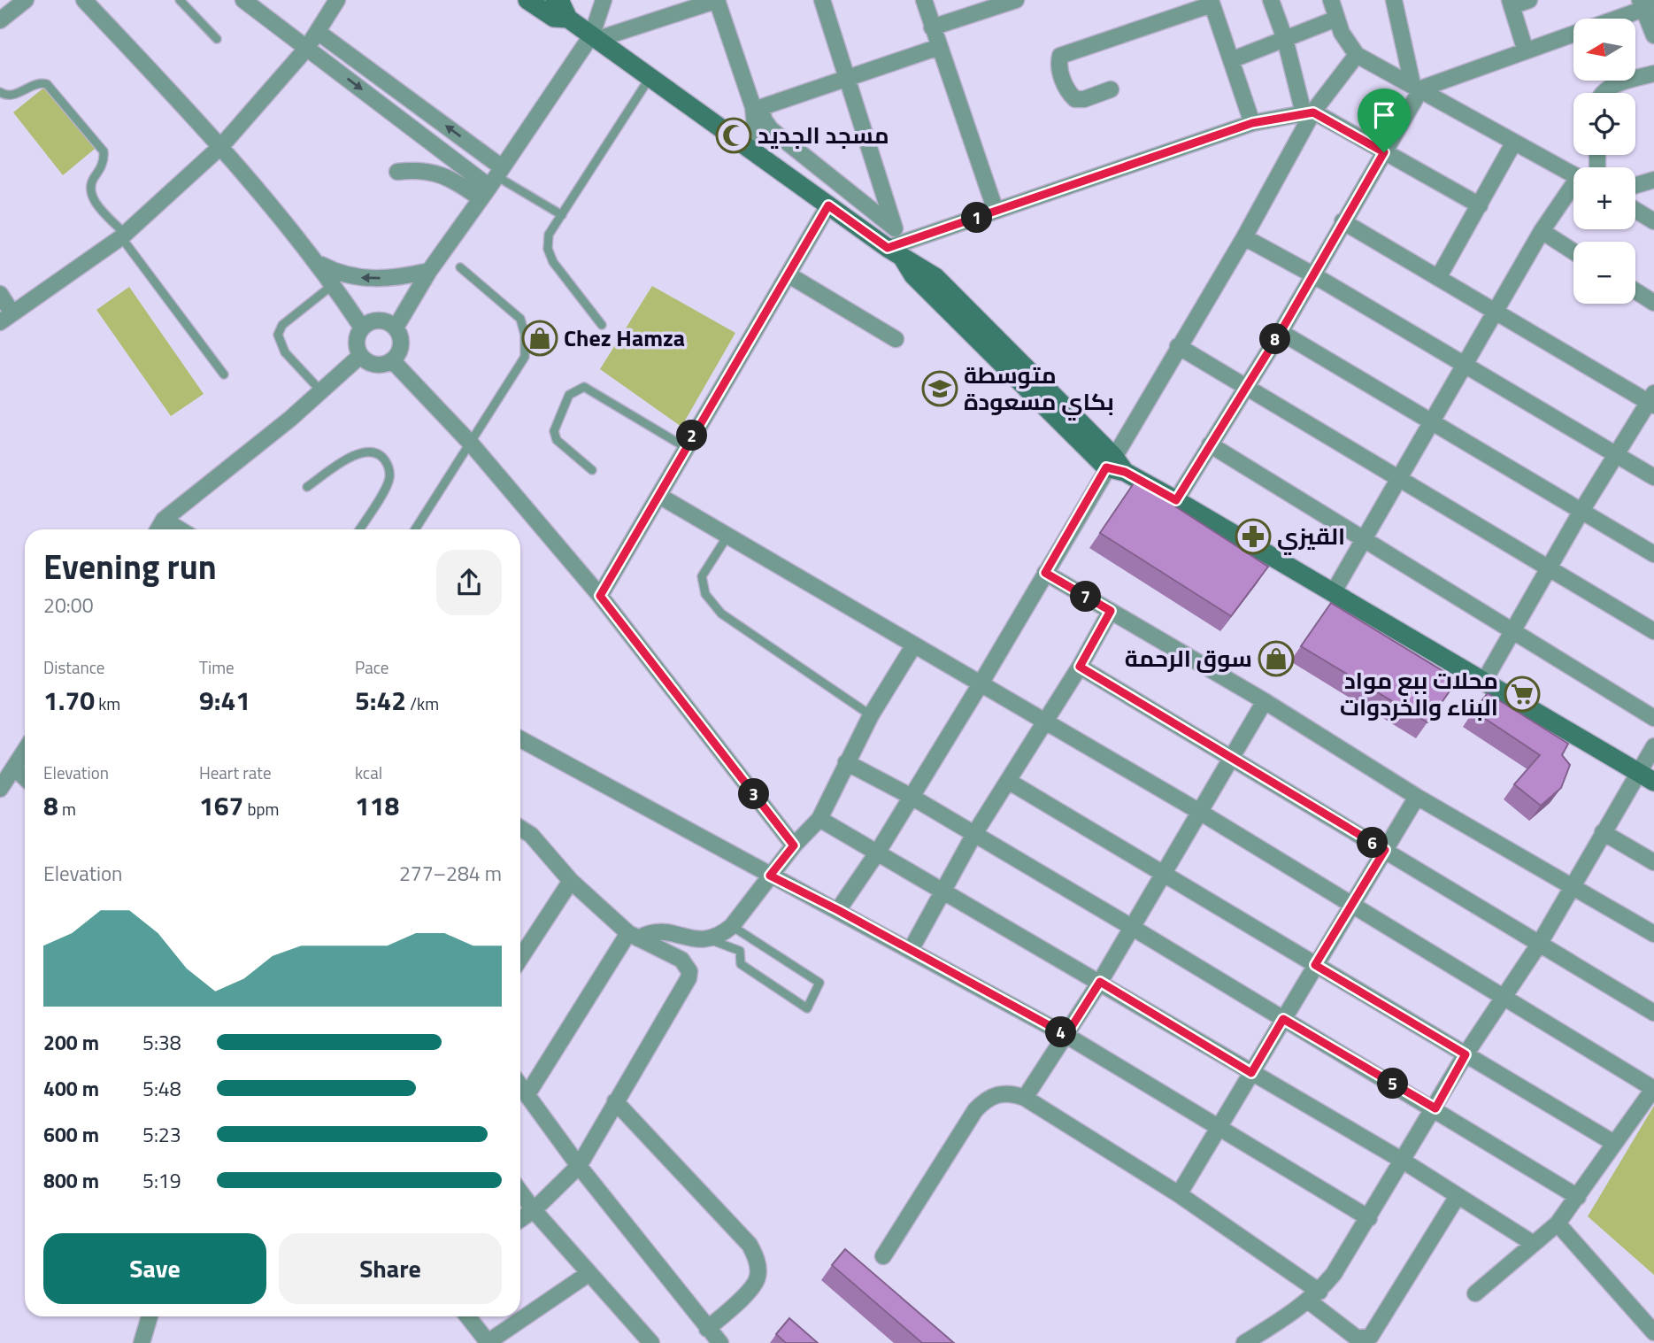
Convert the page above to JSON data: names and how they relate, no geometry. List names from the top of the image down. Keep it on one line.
{"places":{"mosque":["مسجد الجديد"],"shop":["Chez Hamza","سوق الرحمة"],"school or university":["متوسطة بكاي مسعودة"],"pharmacy":["القيزي"],"supermarket":["محلات ببع مواد البناء والخردوات"]},"north":"left","page":{"map_buttons":["+","−"],"pins":["1","8","2","7","3","6","4","5"],"heading":["Evening run","20:00"],"stats":[["Distance","1.70 km"],["Time","9:41"],["Pace","5:42 /km"],["Elevation","8 m"],["Heart rate","167 bpm"],["kcal","118"]],"chart":["Elevation","277–284 m"],"list":[{"name":"200 m","note":"5:38"},{"name":"400 m","note":"5:48"},{"name":"600 m","note":"5:23"},{"name":"800 m","note":"5:19"}],"buttons":["Save","Share"]}}
